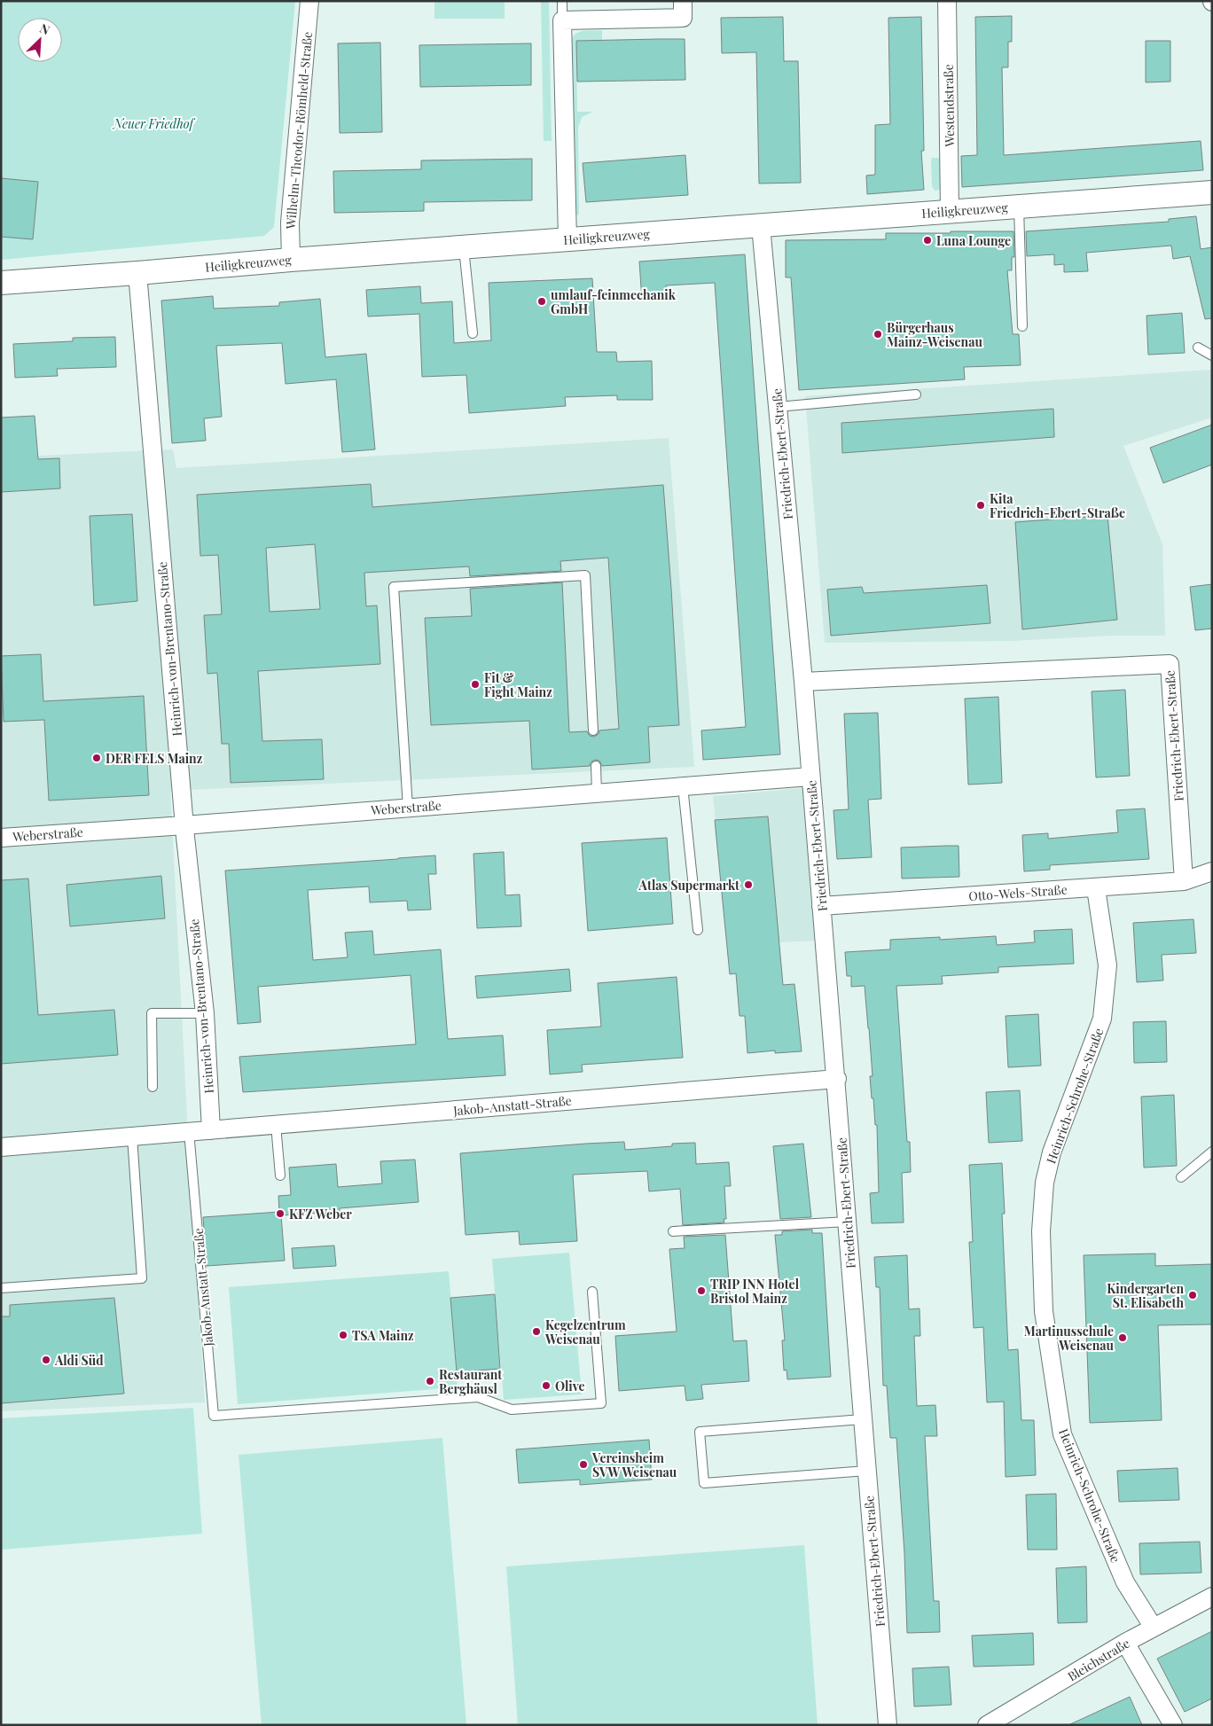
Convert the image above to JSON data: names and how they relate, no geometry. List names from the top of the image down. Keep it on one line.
{"streets":{"street":["Westendstraße","Wilhelm-Theodor-Römheld-Straße","Heiligkreuzweg","Friedrich-Ebert-Straße","Heinrich-von-Brentano-Straße","Weberstraße","Otto-Wels-Straße","Heinrich-Schrohe-Straße","Jakob-Anstatt-Straße","Bleichstraße"]},"crossings":[["Westendstraße","Heiligkreuzweg"],["Wilhelm-Theodor-Römheld-Straße","Heiligkreuzweg"],["Heiligkreuzweg","Friedrich-Ebert-Straße"],["Heiligkreuzweg","Heinrich-von-Brentano-Straße"],["Friedrich-Ebert-Straße","Weberstraße"],["Friedrich-Ebert-Straße","Otto-Wels-Straße"],["Friedrich-Ebert-Straße","Jakob-Anstatt-Straße"],["Heinrich-von-Brentano-Straße","Weberstraße"],["Heinrich-von-Brentano-Straße","Jakob-Anstatt-Straße"],["Otto-Wels-Straße","Heinrich-Schrohe-Straße"],["Heinrich-Schrohe-Straße","Bleichstraße"]],"parks":["Neuer Friedhof"],"places":["Luna Lounge","umlauf-feinmechanik GmbH","Bürgerhaus Mainz-Weisenau","Kita Friedrich-Ebert-Straße","Fit & Fight Mainz","DER FELS Mainz","Atlas Supermarkt","KFZ Weber","TRIP INN Hotel Bristol Mainz","Kindergarten St. Elisabeth","Kegelzentrum Weisenau","TSA Mainz","Martinusschule Weisenau","Aldi Süd","Restaurant Berghäusl","Olive","Vereinsheim SVW Weisenau"],"north":"top right"}
